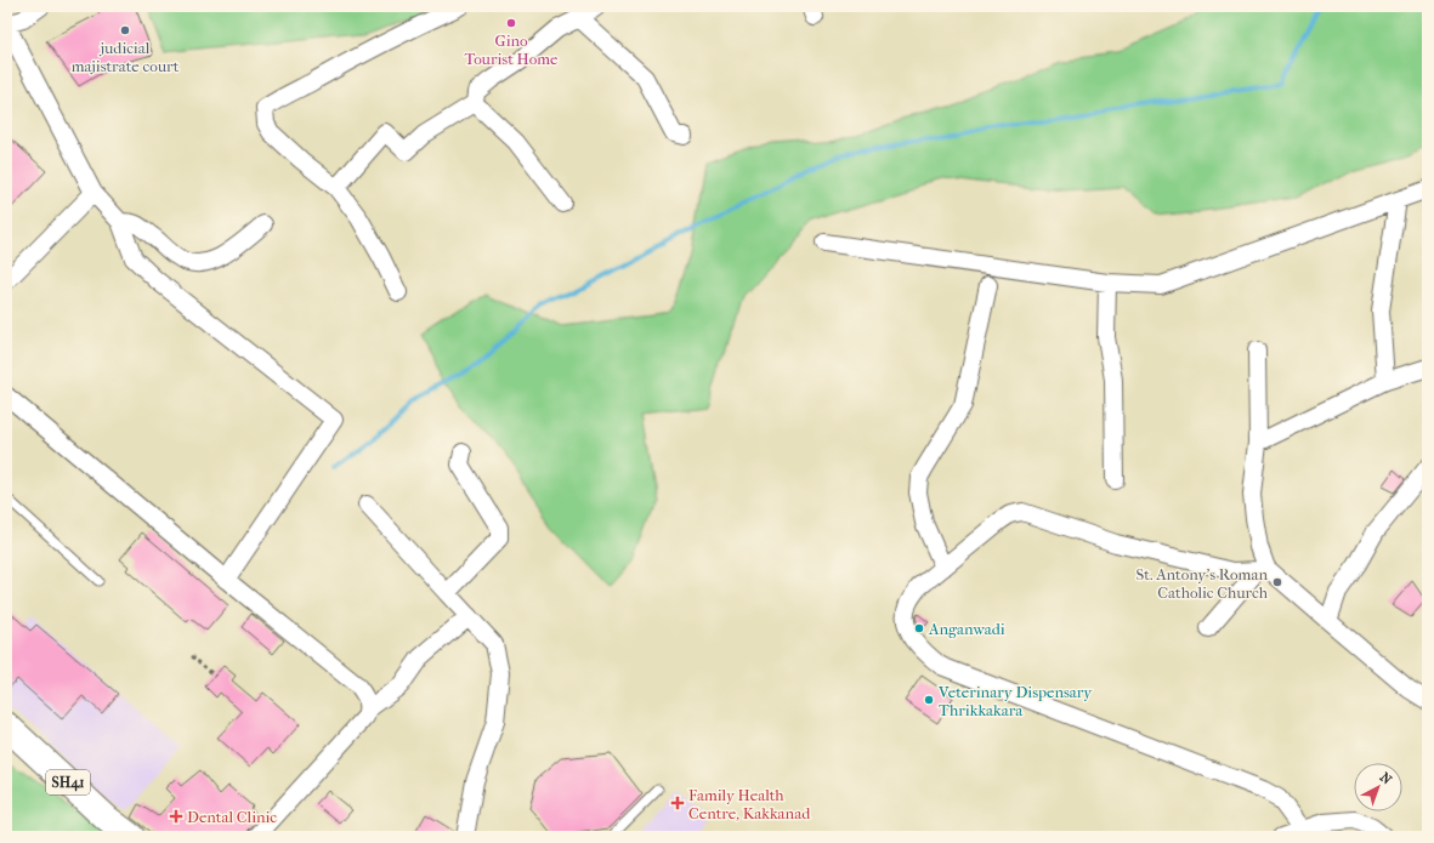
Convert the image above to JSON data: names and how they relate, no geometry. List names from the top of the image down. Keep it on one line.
{"streets":{"main road":["SH41"]},"places":{"other":["Gino Tourist Home","judicial majistrate court","St. Antony's Roman Catholic Church","Anganwadi","Veterinary Dispensary Thrikkakara"],"health":["Family Health Centre, Kakkanad","Dental Clinic"]},"north":"top right"}
